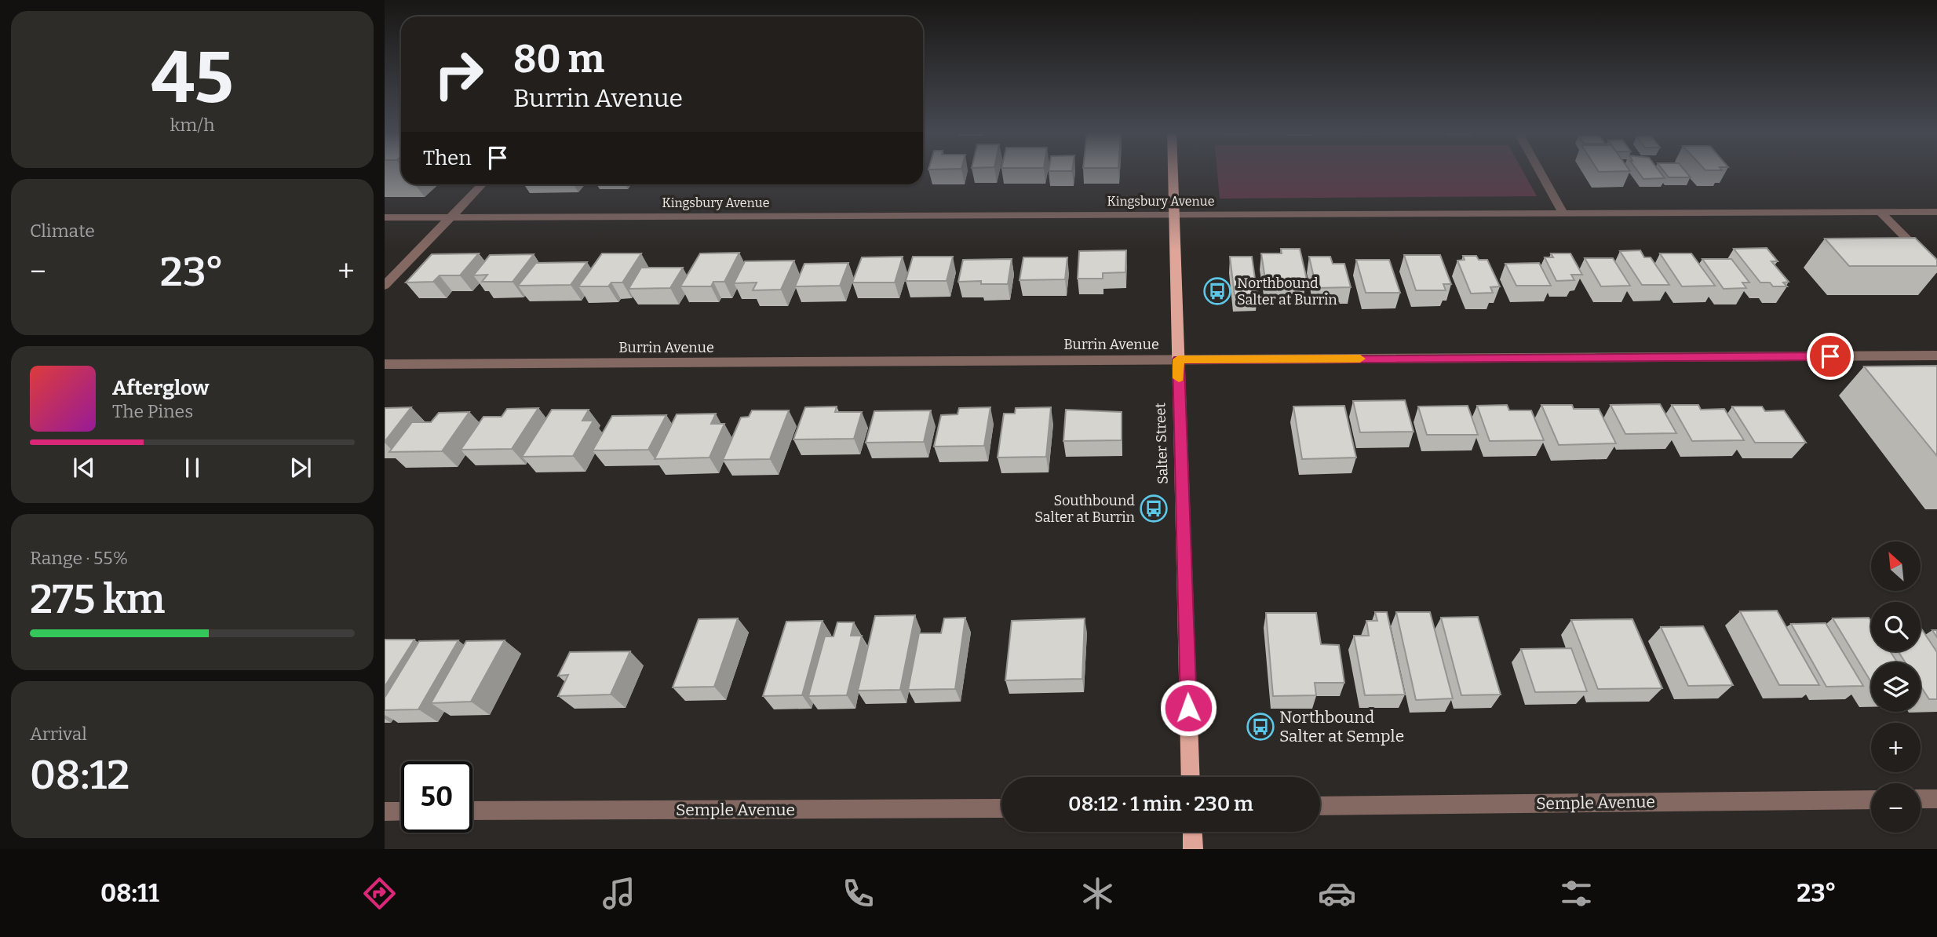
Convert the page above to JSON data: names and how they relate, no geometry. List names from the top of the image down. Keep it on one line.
{"streets":{"main road":["Salter Street"],"street":["Kingsbury Avenue","Burrin Avenue","Semple Avenue"]},"crossings":[["Kingsbury Avenue","Salter Street"],["Burrin Avenue","Salter Street"]],"places":{"bus stop":["Northbound Salter at Burrin","Southbound Salter at Burrin","Northbound Salter at Semple"]},"north":"top left","page":{"tile":[["45","km/h"],"Climate",["Range · 55%","275 km"],["Arrival","08:12"]],"turn":["80 m","Burrin Avenue"],"then":"Then","heat":["−","23°","+"],"song":["Afterglow","The Pines"],"map_buttons":["+","−"],"limit":"50","trip":"08:12 · 1 min · 230 m","tabs":["08:11","23°"]}}
